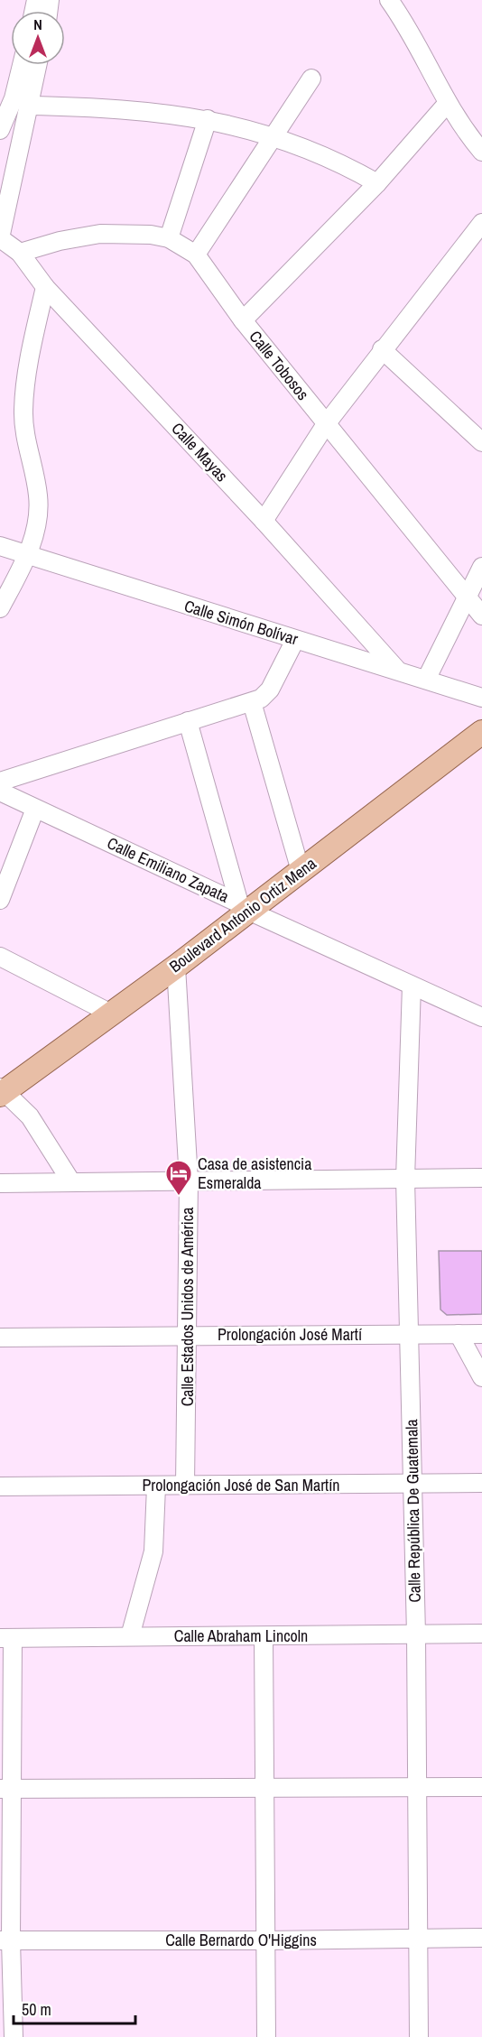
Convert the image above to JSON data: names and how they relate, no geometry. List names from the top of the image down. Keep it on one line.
{"streets":{"main road":["Boulevard Antonio Ortiz Mena"],"street":["Calle Tobosos","Calle Mayas","Calle Simón Bolívar","Calle Emiliano Zapata","Calle Estados Unidos de América","Prolongación José Martí","Prolongación José de San Martín","Calle República De Guatemala","Calle Abraham Lincoln","Calle Bernardo O'Higgins"]},"crossings":[["Calle Tobosos","Calle Mayas"],["Calle Mayas","Calle Simón Bolívar"],["Calle Emiliano Zapata","Boulevard Antonio Ortiz Mena"],["Calle Emiliano Zapata","Calle República De Guatemala"],["Boulevard Antonio Ortiz Mena","Calle Estados Unidos de América"],["Calle Estados Unidos de América","Prolongación José Martí"],["Calle Estados Unidos de América","Prolongación José de San Martín"],["Prolongación José Martí","Calle República De Guatemala"],["Prolongación José de San Martín","Calle República De Guatemala"],["Calle República De Guatemala","Calle Abraham Lincoln"],["Calle República De Guatemala","Calle Bernardo O'Higgins"]],"places":{"hotel":["Casa de asistencia Esmeralda"]},"scale_bar":"50 m","north":"top"}
